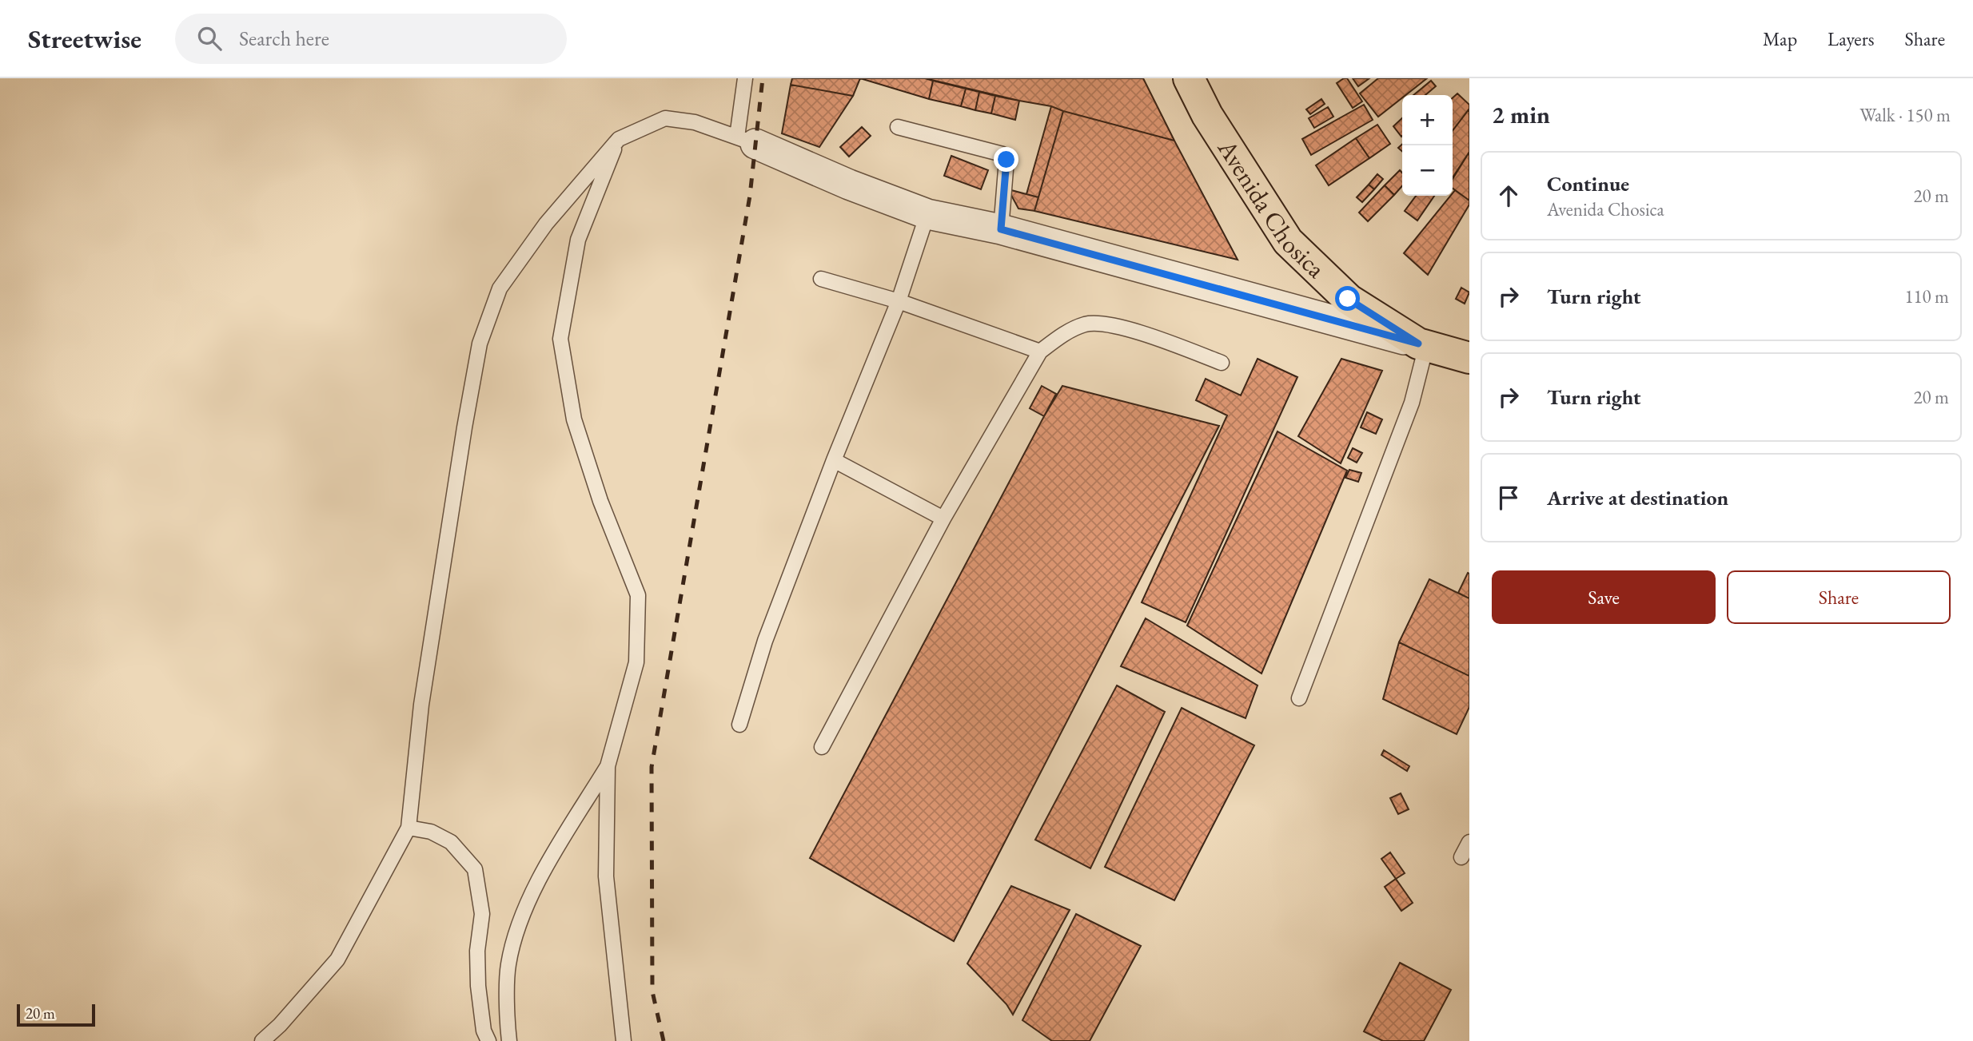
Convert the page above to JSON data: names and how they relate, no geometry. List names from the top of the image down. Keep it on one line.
{"streets":{"main road":["Avenida Chosica"]},"scale_bar":"20 m","page":{"header":"Streetwise","search":"Search here","nav":["Map","Layers","Share"],"heading":["2 min","Walk · 150 m"],"map_buttons":["+","−"],"list":[["Continue","Avenida Chosica","20 m"],["Turn right","110 m"],["Turn right","20 m"],"Arrive at destination"],"buttons":["Save","Share"],"scale":"20 m"}}
